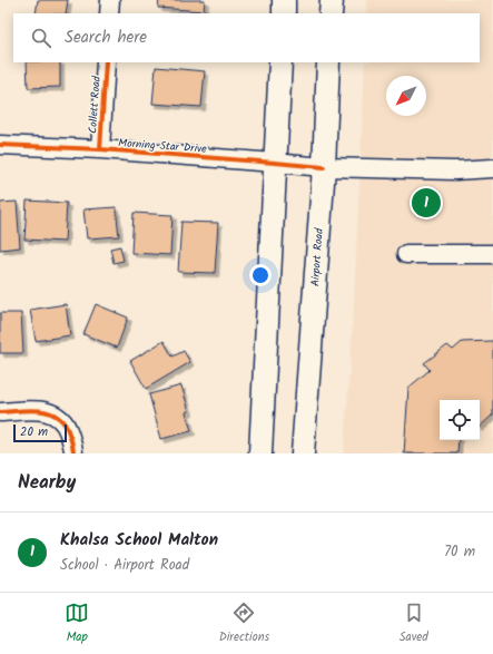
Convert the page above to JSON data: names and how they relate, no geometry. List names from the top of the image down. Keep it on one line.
{"streets":{"main road":["Airport Road"],"street":["Collett Road","Morning Star Drive"]},"crossings":[["Collett Road","Morning Star Drive"],["Morning Star Drive","Airport Road"]],"scale_bar":"20 m","north":"bottom left","page":{"search":"Search here","pins":"1","scale":"20 m","heading":"Nearby","list":[{"mark":"1","name":"Khalsa School Malton","note":"School · Airport Road","value":"70 m"}],"nav":["Map","Directions","Saved"]}}
